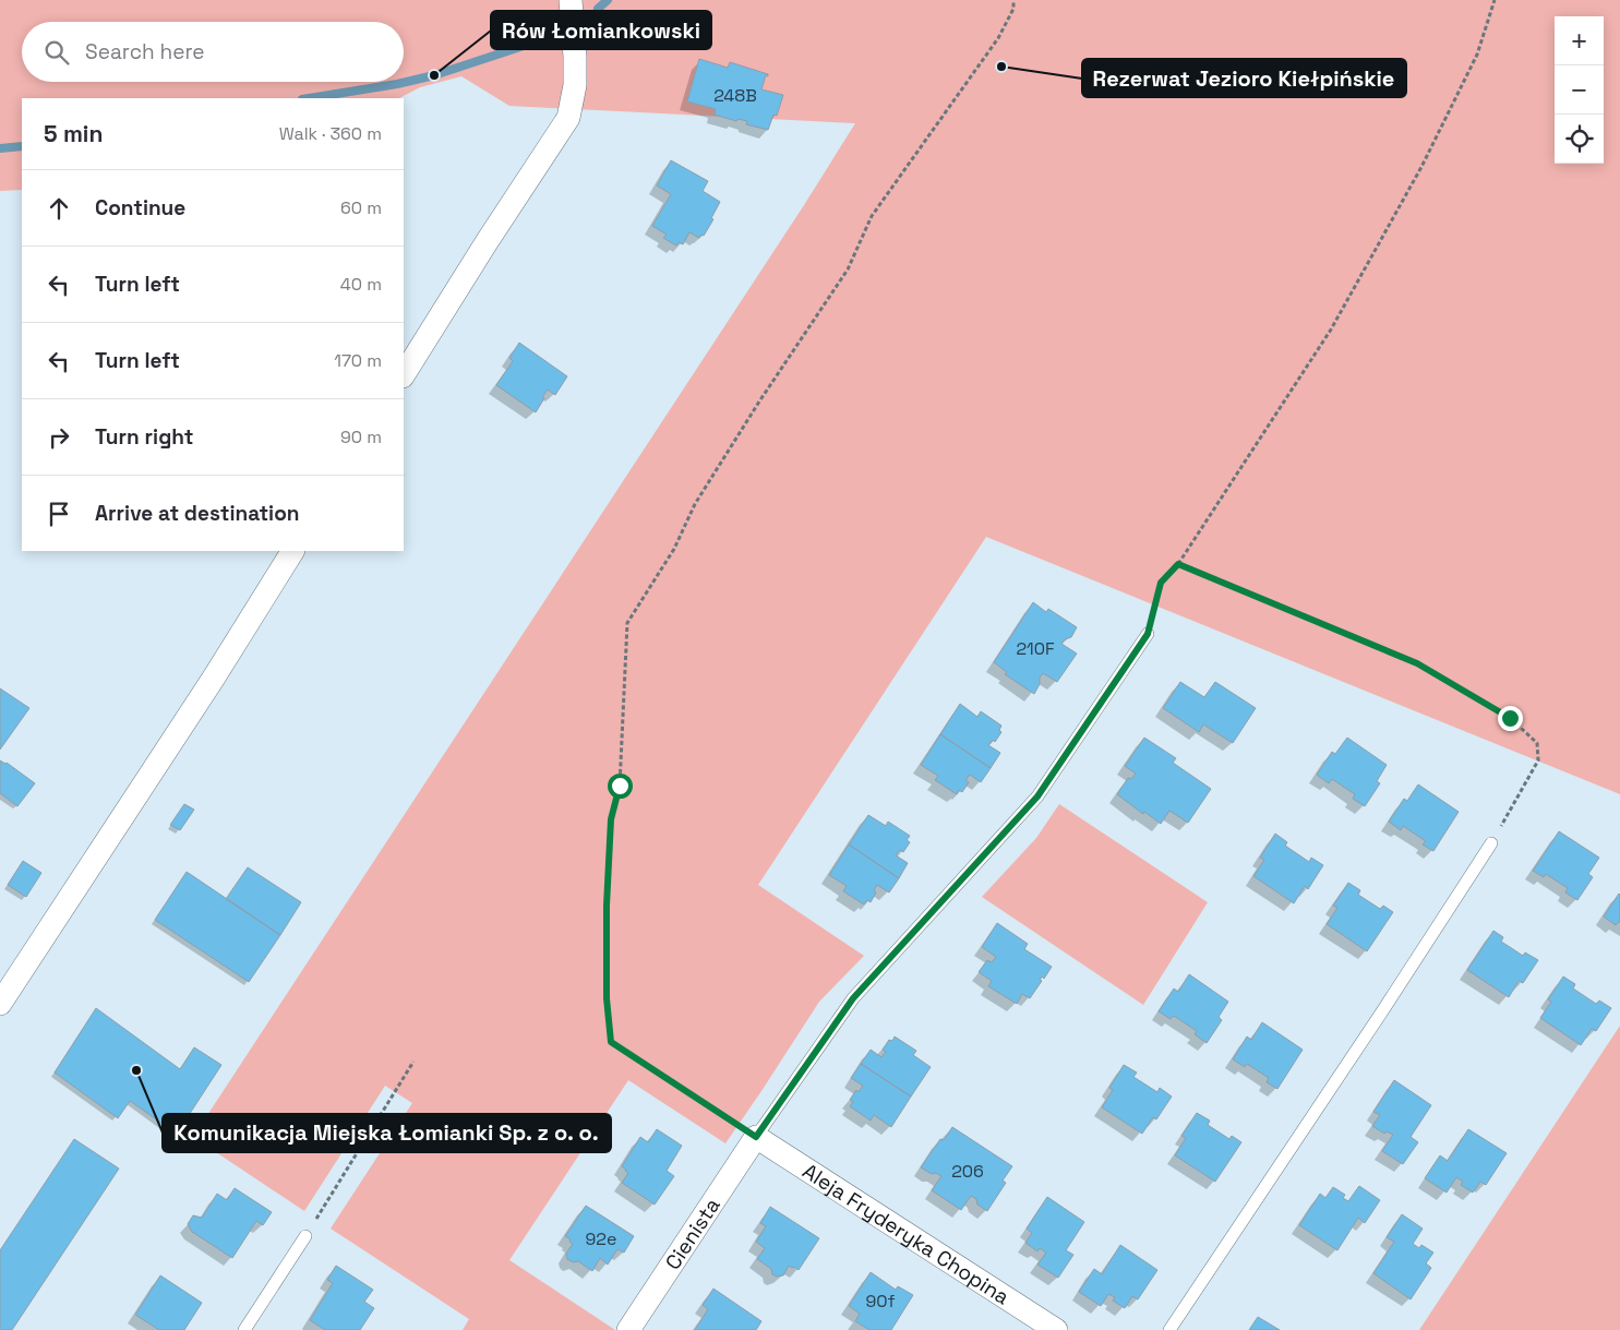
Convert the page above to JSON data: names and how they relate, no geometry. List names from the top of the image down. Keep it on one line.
{"streets":{"street":["Cienista","Aleja Fryderyka Chopina"]},"crossings":[["Cienista","Aleja Fryderyka Chopina"]],"places":["Rezerwat Jezioro Kiełpińskie","Rów Łomiankowski","Komunikacja Miejska Łomianki Sp. z o. o."],"house_numbers":["248B","210F","206","92e","90f"],"page":{"map_buttons":["+","−"],"search":"Search here","heading":["5 min","Walk · 360 m"],"list":[["Continue","60 m"],["Turn left","40 m"],["Turn left","170 m"],["Turn right","90 m"],"Arrive at destination"]}}
